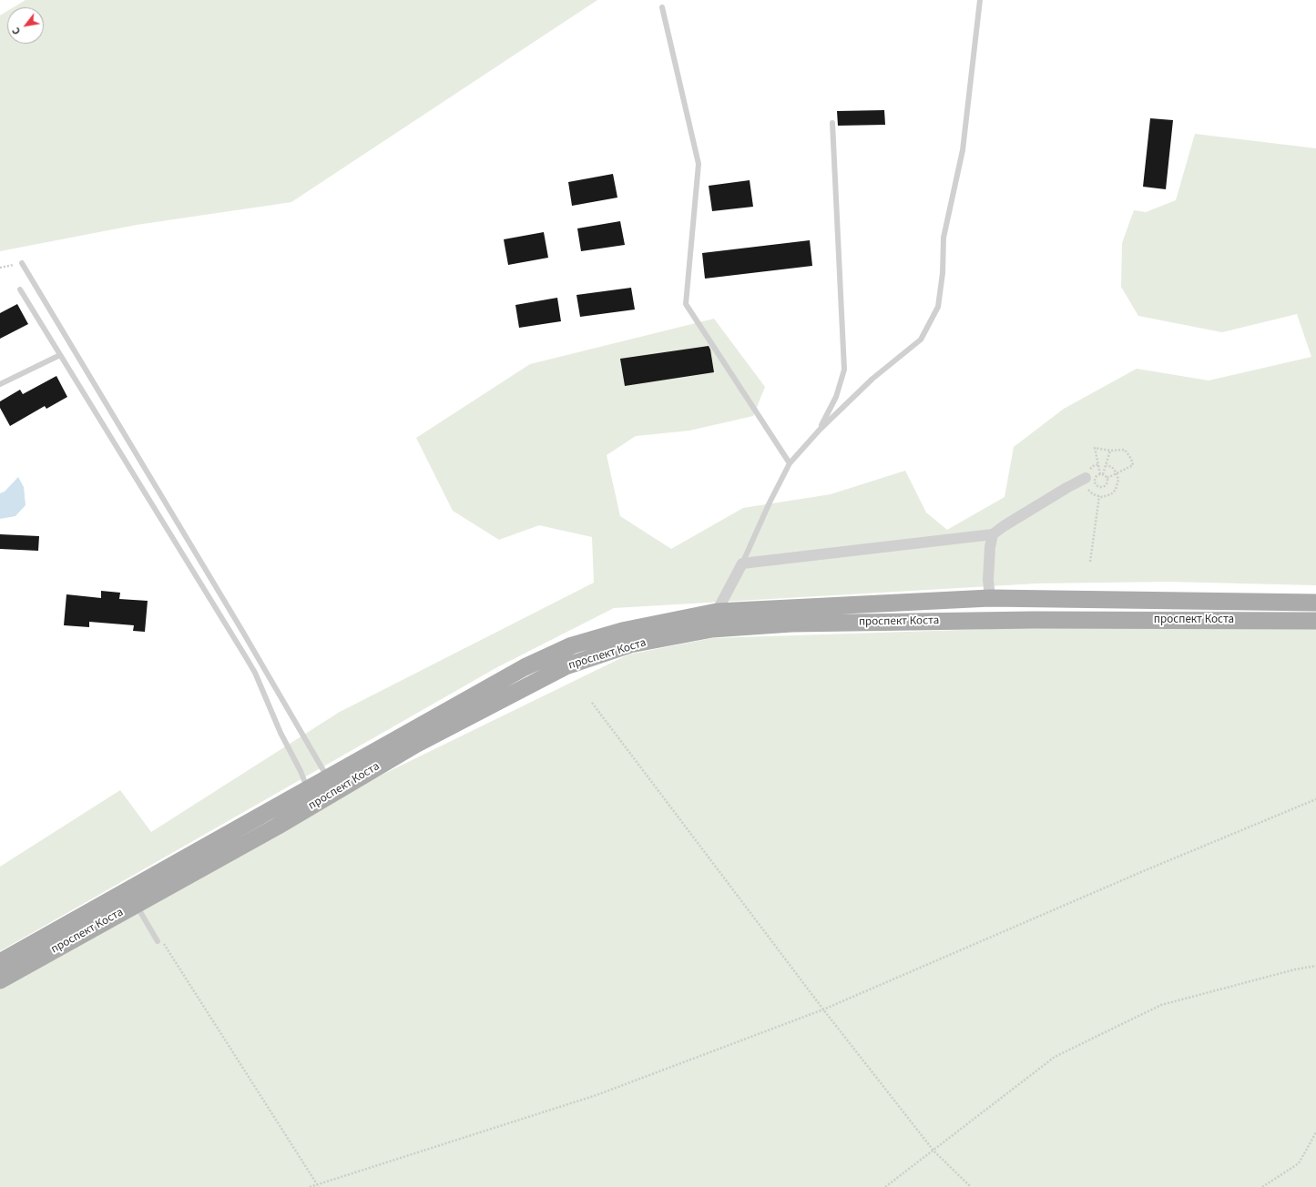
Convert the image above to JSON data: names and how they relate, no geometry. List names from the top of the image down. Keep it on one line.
{"streets":{"main road":["проспект Коста"]},"north":"bottom left"}
